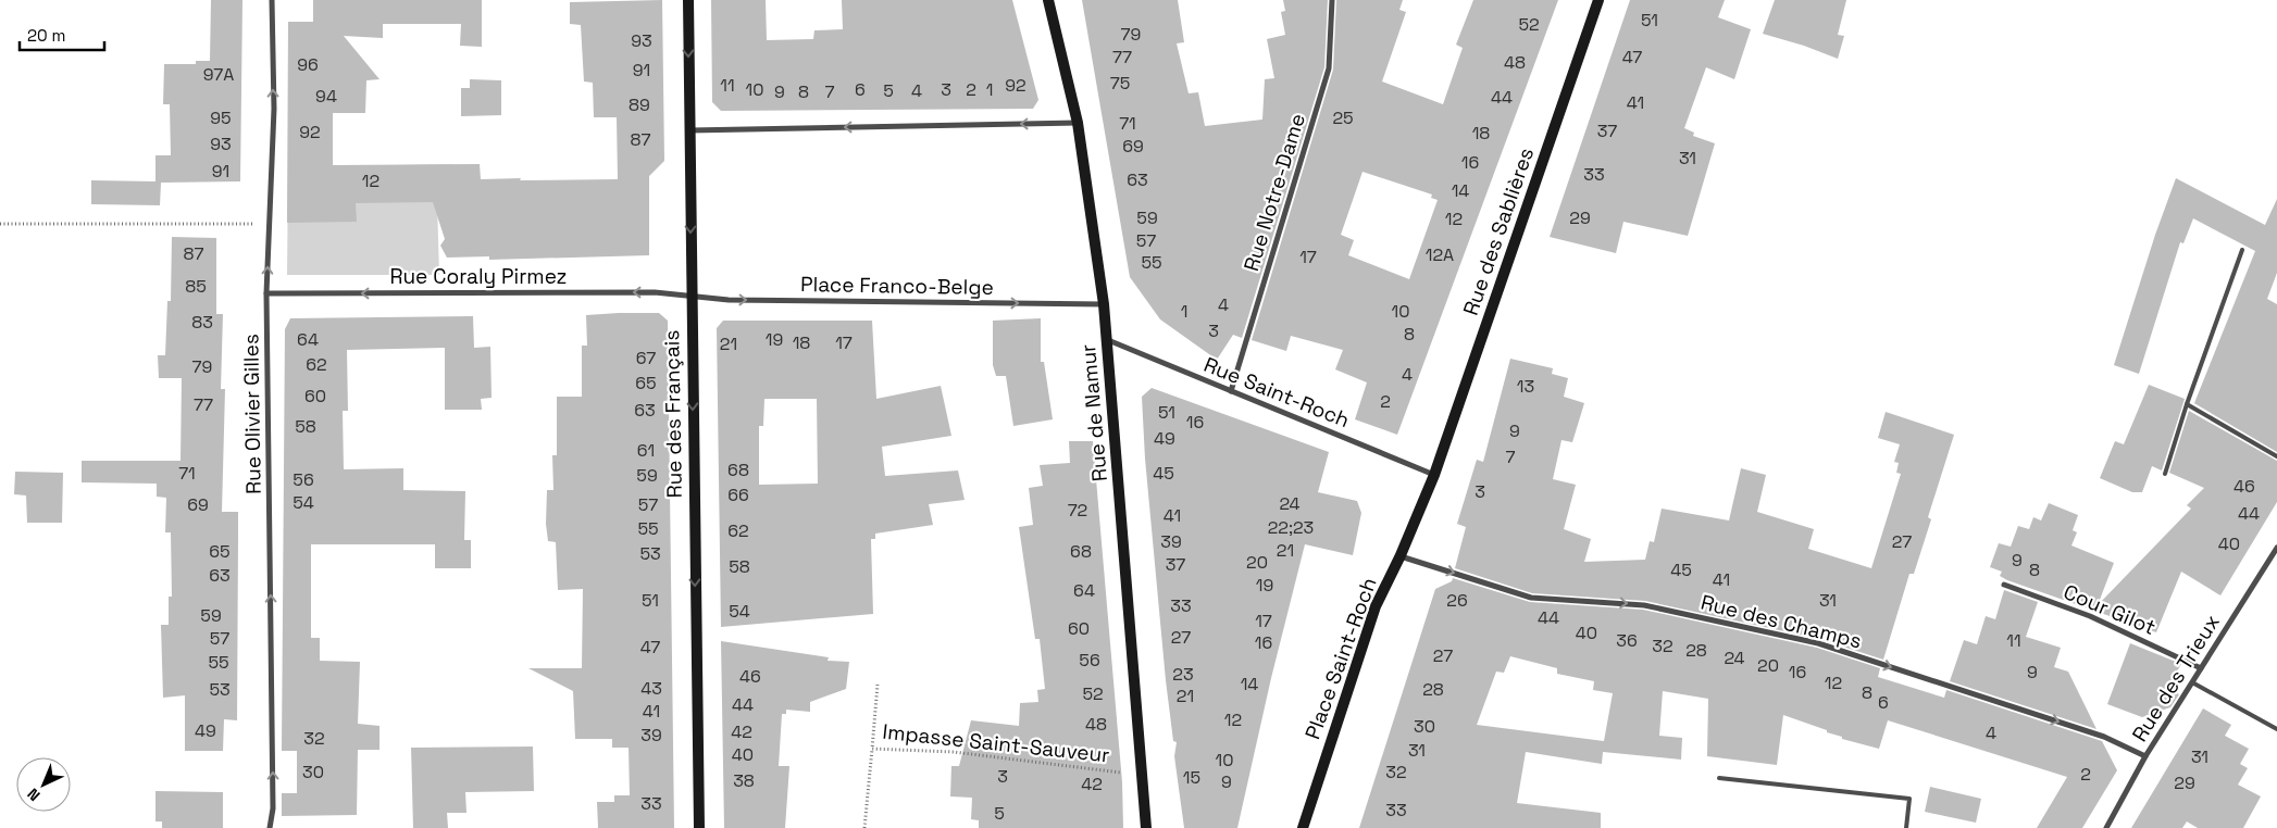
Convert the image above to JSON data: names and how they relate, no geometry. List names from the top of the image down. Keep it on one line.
{"streets":{"main road":["Rue des Sablières","Rue de Namur","Rue des Français","Place Saint-Roch"],"street":["Rue Notre-Dame","Rue Coraly Pirmez","Place Franco-Belge","Rue Saint-Roch","Rue Olivier Gilles","Cour Gilot","Rue des Champs","Rue des Trieux"],"path":["Impasse Saint-Sauveur"]},"crossings":[["Rue Notre-Dame","Rue Saint-Roch"],["Rue des Sablières","Rue Saint-Roch"],["Rue des Sablières","Place Saint-Roch"],["Rue Coraly Pirmez","Place Franco-Belge"],["Rue Coraly Pirmez","Rue Olivier Gilles"],["Rue Coraly Pirmez","Rue des Français"],["Place Franco-Belge","Rue de Namur"],["Place Franco-Belge","Rue des Français"],["Rue Saint-Roch","Rue de Namur"],["Rue Saint-Roch","Place Saint-Roch"],["Rue de Namur","Impasse Saint-Sauveur"],["Cour Gilot","Rue des Trieux"],["Rue des Champs","Place Saint-Roch"],["Rue des Champs","Rue des Trieux"]],"one_way":["Rue Coraly Pirmez","Place Franco-Belge","Rue Olivier Gilles","Rue des Français","Rue des Champs"],"house_numbers":["51","52","79","93","77","47","48","96","91","97A","75","11","92","10","6","3","2","1","5","4","9","8","7","94","44","41","89","95","25","71","37","92","18","87","93","69","31","16","91","33","63","12","14","59","29","12","57","87","12A","17","55","85","4","1","10","83","3","8","64","19","18","17","21","67","62","79","4","65","13","60","2","77","63","51","16","58","9","49","61","7","68","71","45","59","56","46","3","66","54","24","69","57","72","44","41","22;23","55","62","39","27","40","21","65","68","53","9","20","37","58","45","8","63","41","19","64","51","26","31","33","54","59","44","17","60","40","27","57","36","11","16","32","47","28","27","24","56","55","20","16","9","23","46","12","14","43","53","28","8","52","21","6","44","41","12","48","30","49","42","4","39","32","31","40","31","10","30","32","2","3","15","38","9","29","42","33","33","5"],"scale_bar":"20 m","north":"bottom left"}
